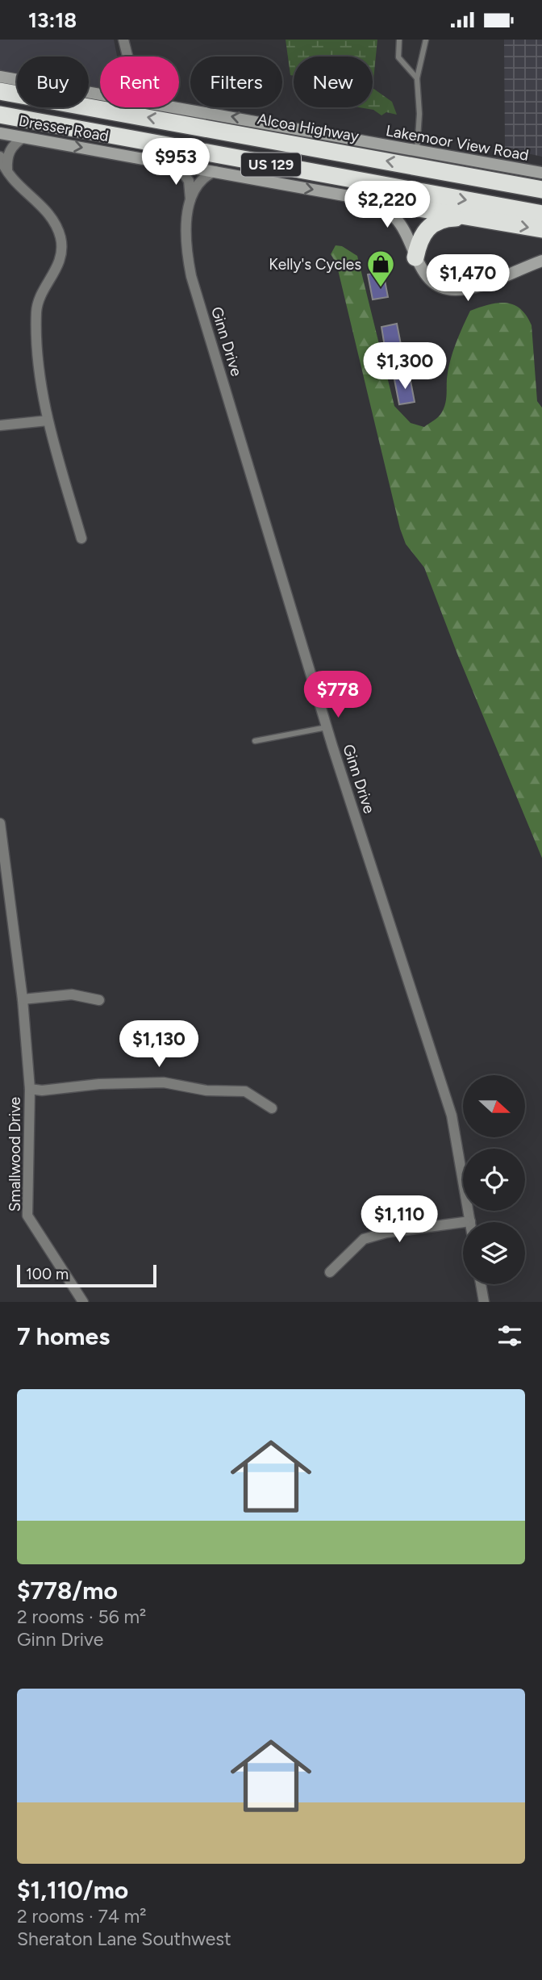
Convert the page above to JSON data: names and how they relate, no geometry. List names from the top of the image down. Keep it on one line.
{"streets":{"highway":["Alcoa Highway","US 129"],"street":["Dresser Road","Lakemoor View Road","Ginn Drive","Smallwood Drive"]},"crossings":[["Dresser Road","Ginn Drive"]],"one_way":["Dresser Road","Lakemoor View Road"],"places":{"shop":["Kelly's Cycles"]},"scale_bar":"100 m","north":"right","page":{"status":"13:18","chip":["Buy","Rent","Filters","New"],"price":["$953","$2,220","$1,470","$1,300","$778","$1,130","$1,110"],"scale":"100 m","heading":"7 homes","list":[{"name":"$778/mo","note":"2 rooms · 56 m² · Ginn Drive"},{"name":"$1,110/mo","note":"2 rooms · 74 m² · Sheraton Lane Southwest"}]}}
